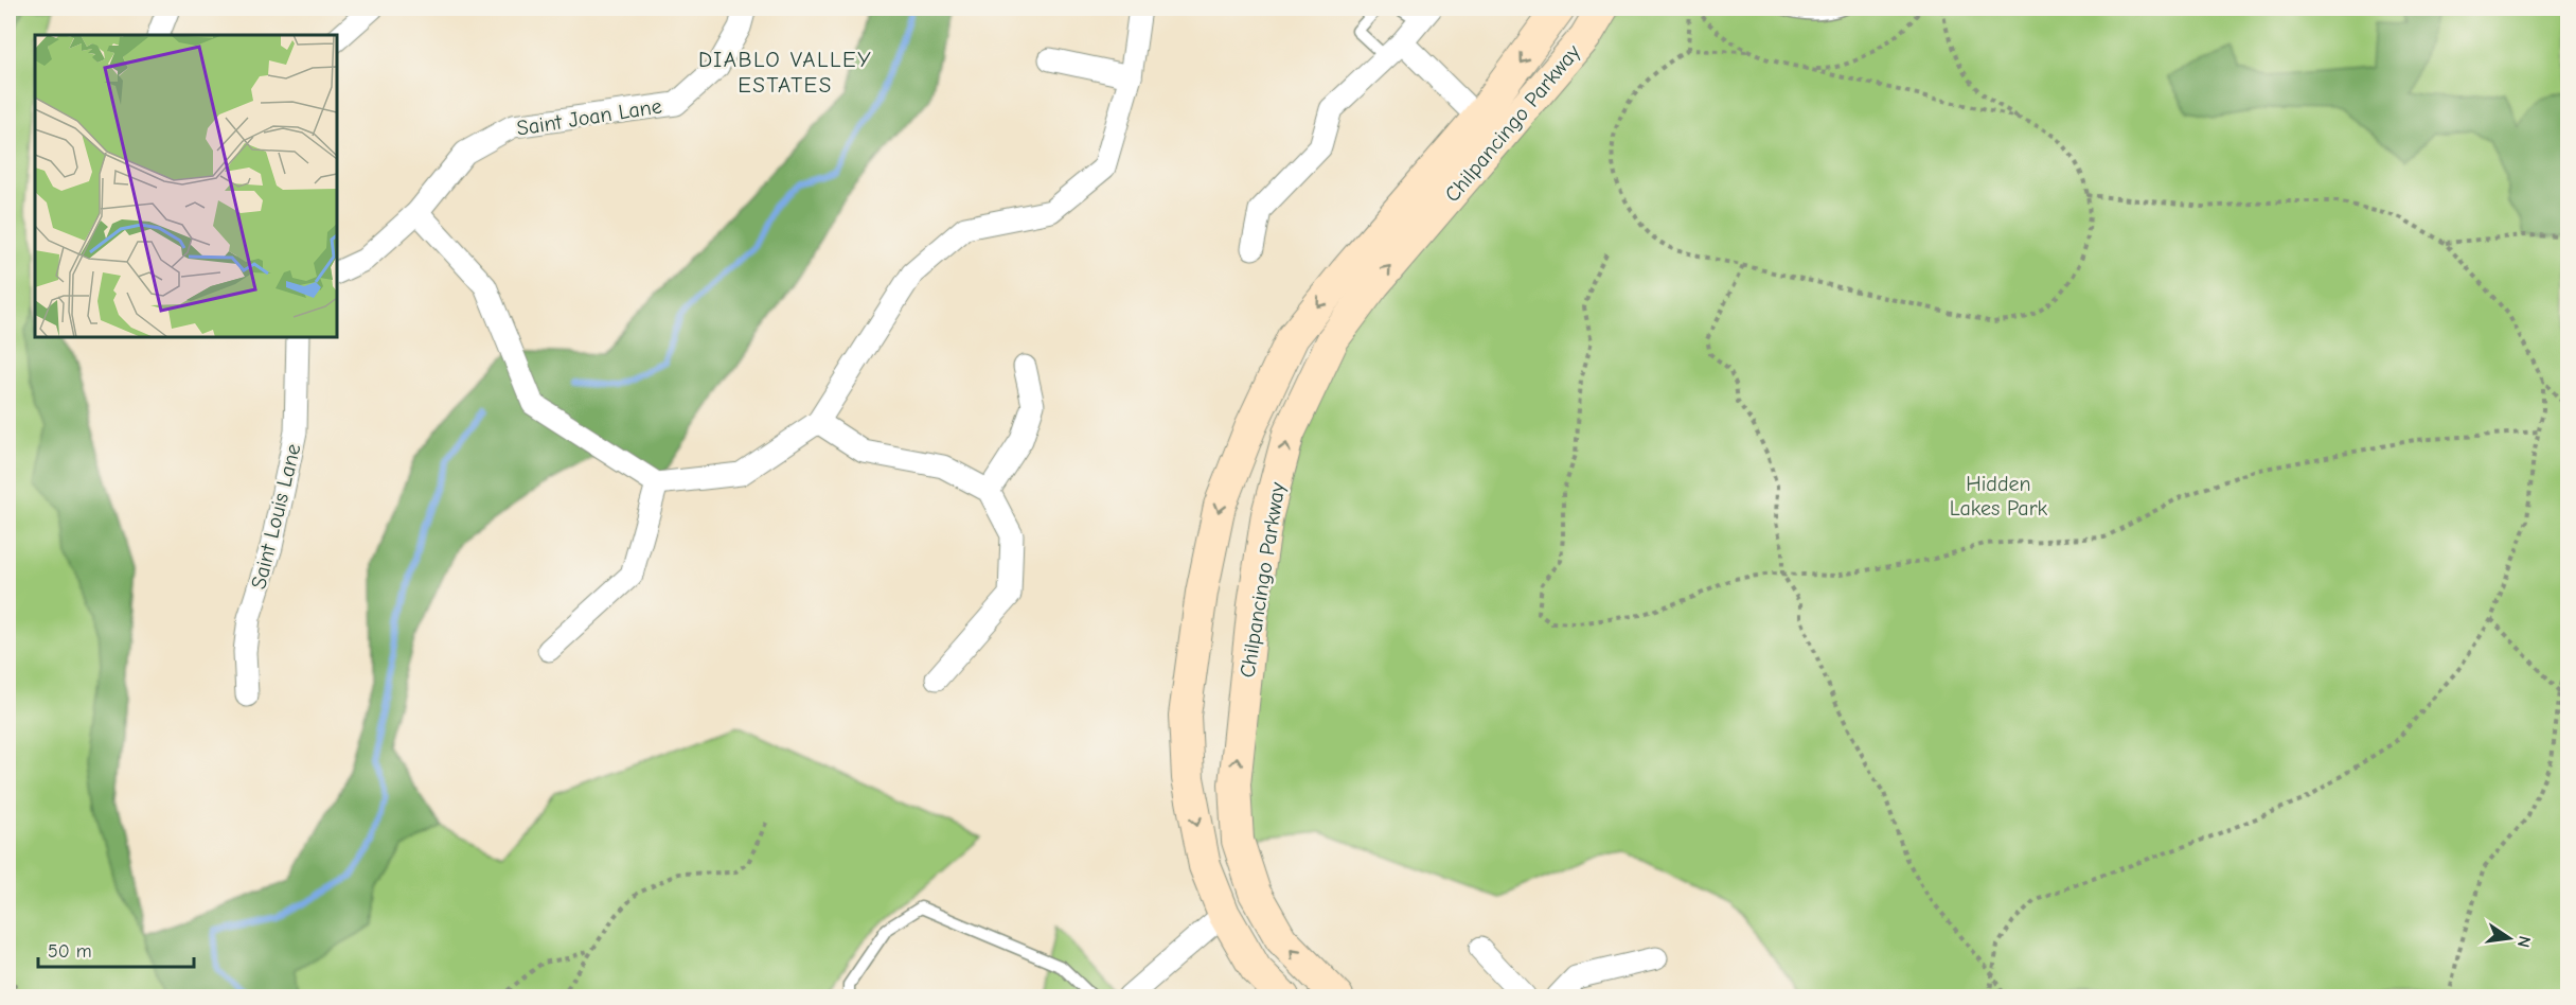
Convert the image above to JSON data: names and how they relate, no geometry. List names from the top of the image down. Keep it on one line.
{"streets":{"street":["Saint Joan Lane","Chilpancingo Parkway","Saint Louis Lane"]},"districts":["DIABLO VALLEY ESTATES"],"parks":["Hidden Lakes Park"],"scale_bar":"50 m","north":"right"}
